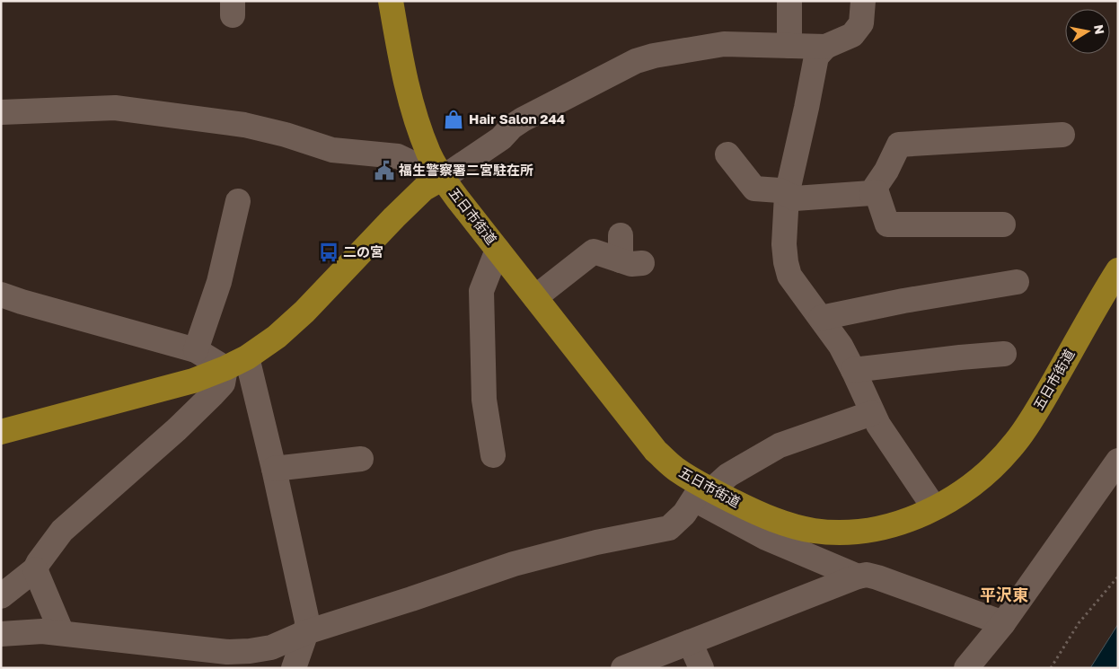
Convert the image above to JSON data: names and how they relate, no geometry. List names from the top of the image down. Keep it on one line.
{"streets":{"main road":["五日市街道"]},"districts":["平沢東"],"places":{"shop":["Hair Salon 244"],"public building":["福生警察署二宮駐在所"],"bus stop":["二の宮"]},"north":"right"}
